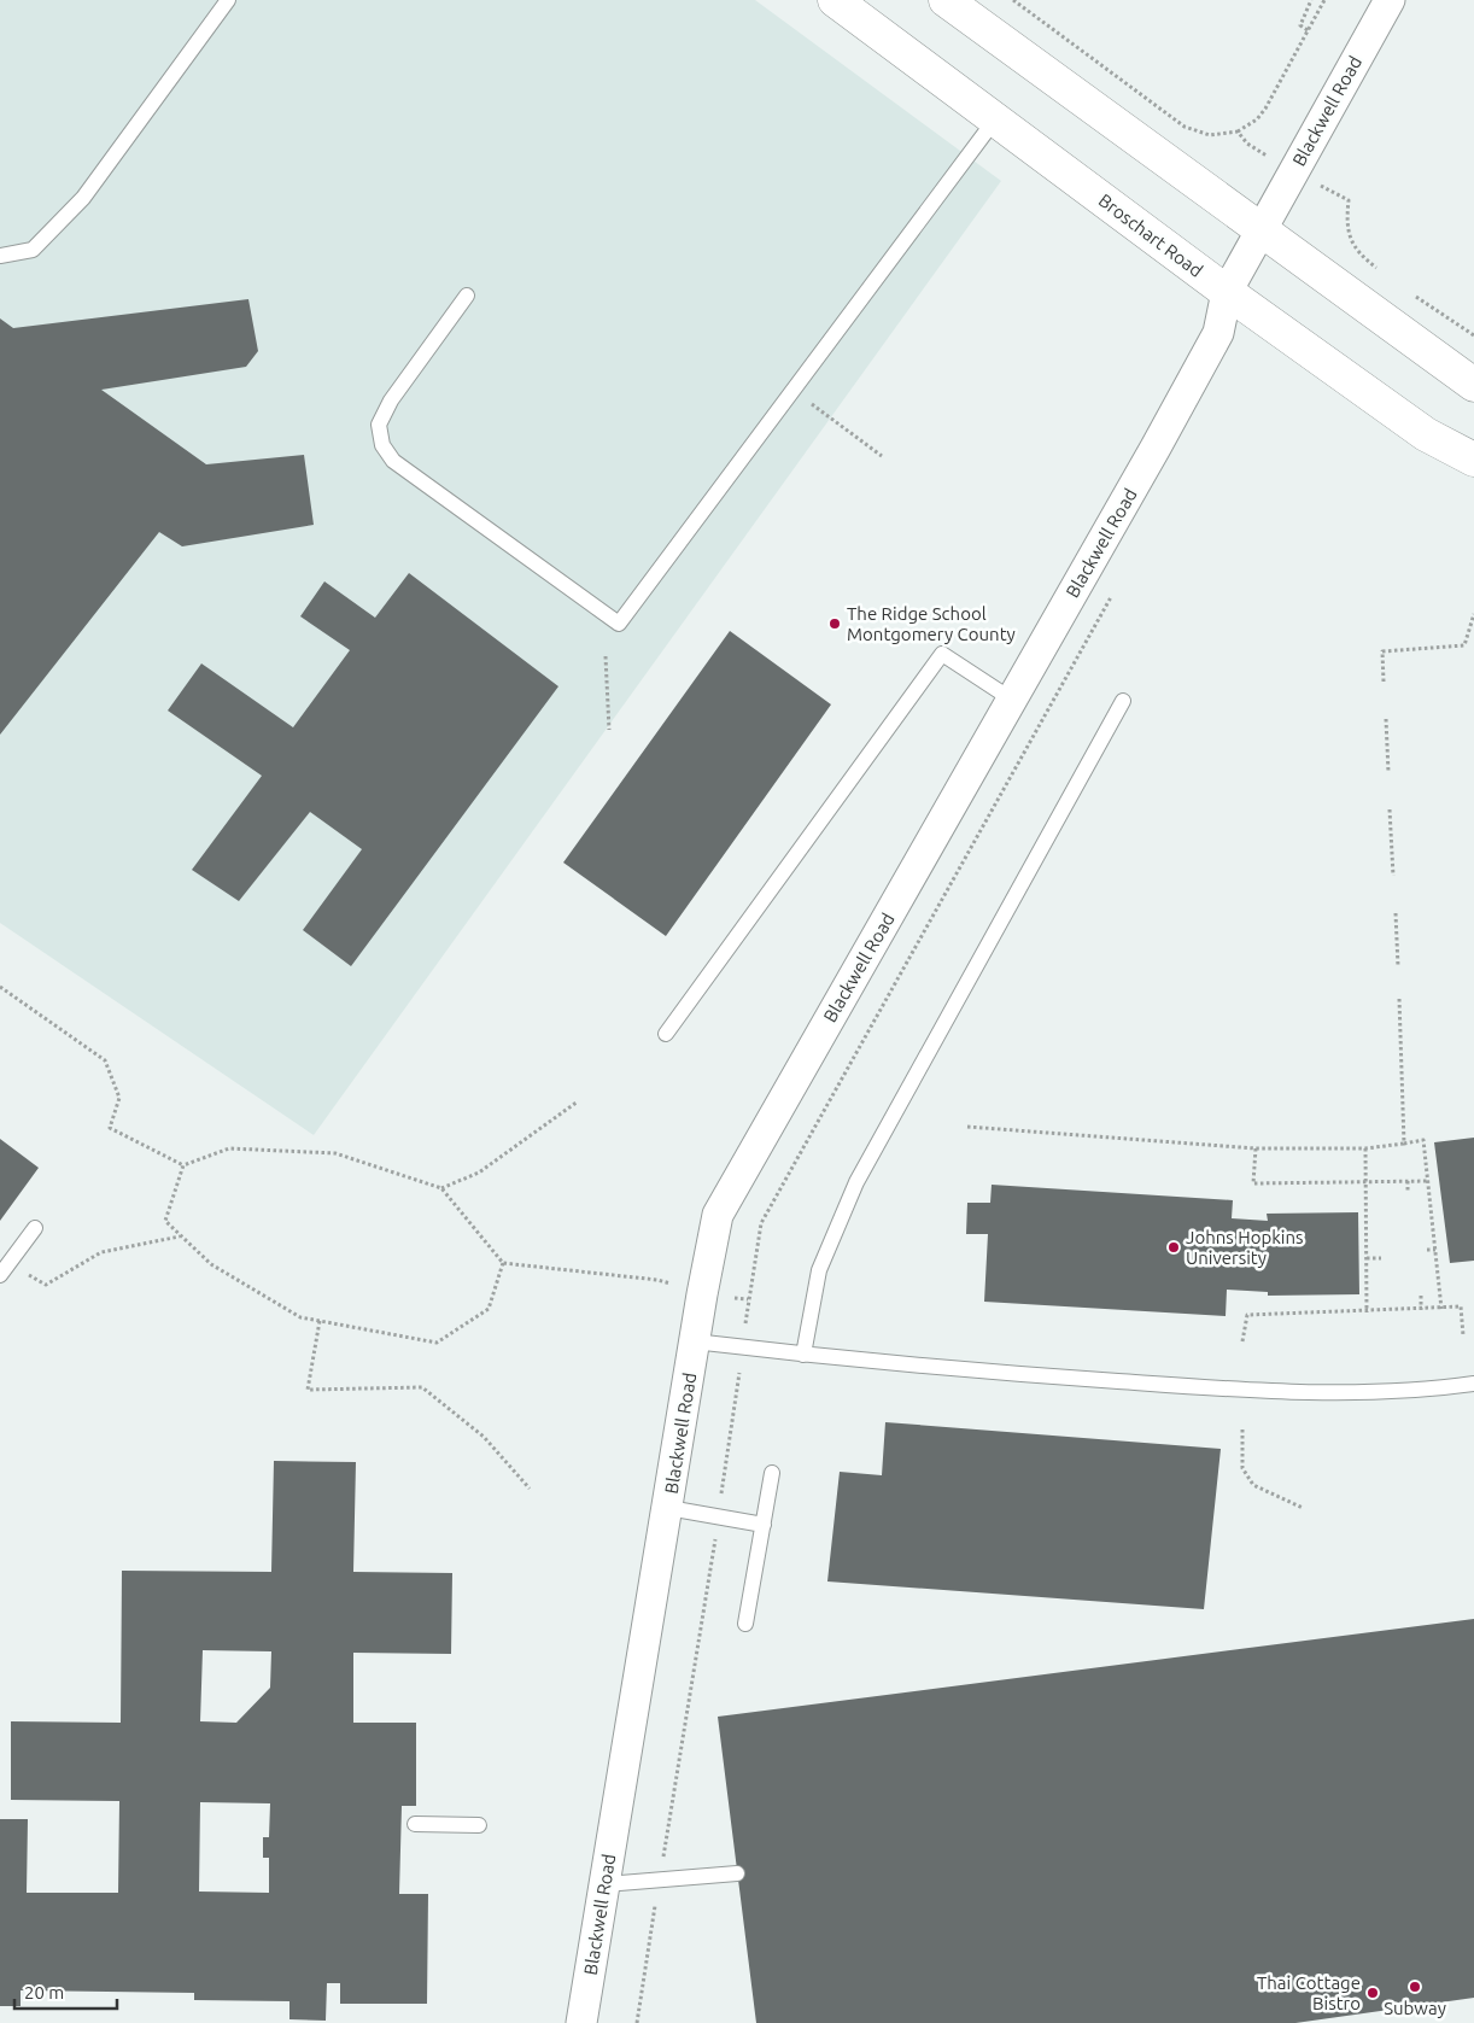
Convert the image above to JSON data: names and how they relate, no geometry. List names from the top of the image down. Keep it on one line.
{"streets":{"street":["Blackwell Road","Broschart Road"]},"crossings":[["Blackwell Road","Broschart Road"]],"places":["The Ridge School Montgomery County","Johns Hopkins University","Subway","Thai Cottage Bistro"],"scale_bar":"20 m"}
